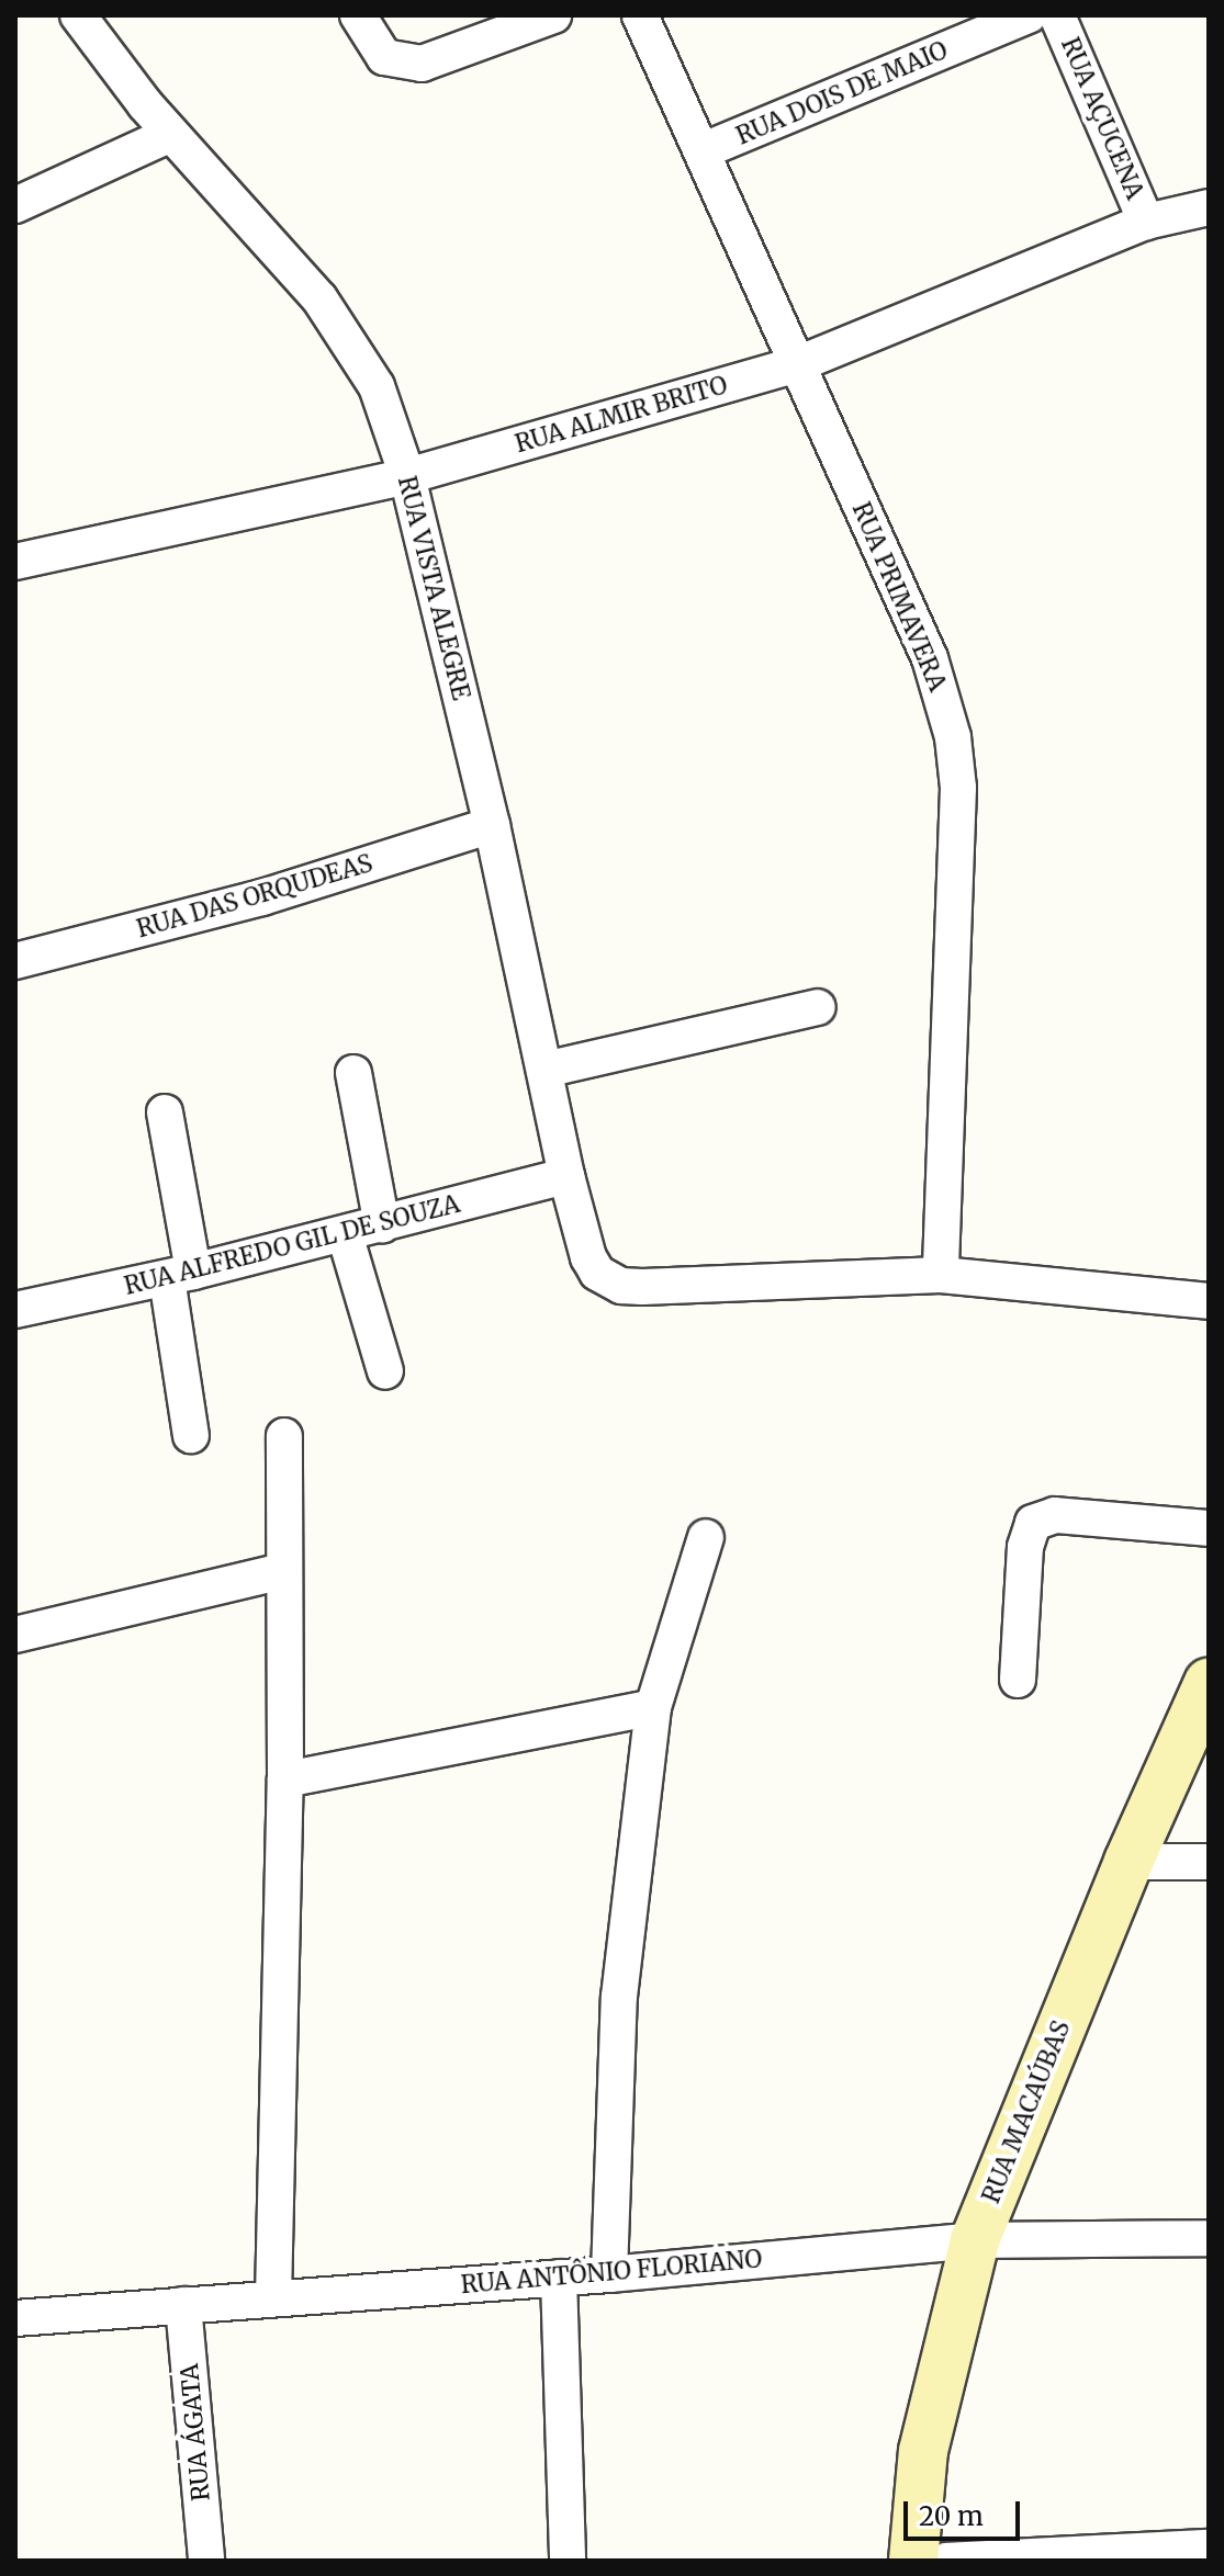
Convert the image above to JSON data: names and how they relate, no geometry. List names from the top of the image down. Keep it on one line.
{"streets":{"street":["RUA DOIS DE MAIO","RUA AÇUCENA","RUA ALMIR BRITO","RUA VISTA ALEGRE","RUA PRIMAVERA","RUA DAS ORQUDEAS","RUA ALFREDO GIL DE SOUZA","RUA MACAÚBAS","RUA ANTÔNIO FLORIANO","RUA ÁGATA"]},"crossings":[["RUA DOIS DE MAIO","RUA PRIMAVERA"],["RUA AÇUCENA","RUA ALMIR BRITO"],["RUA ALMIR BRITO","RUA VISTA ALEGRE"],["RUA ALMIR BRITO","RUA PRIMAVERA"],["RUA VISTA ALEGRE","RUA PRIMAVERA"],["RUA VISTA ALEGRE","RUA DAS ORQUDEAS"],["RUA VISTA ALEGRE","RUA ALFREDO GIL DE SOUZA"],["RUA MACAÚBAS","RUA ANTÔNIO FLORIANO"],["RUA ANTÔNIO FLORIANO","RUA ÁGATA"]],"scale_bar":"20 m"}
